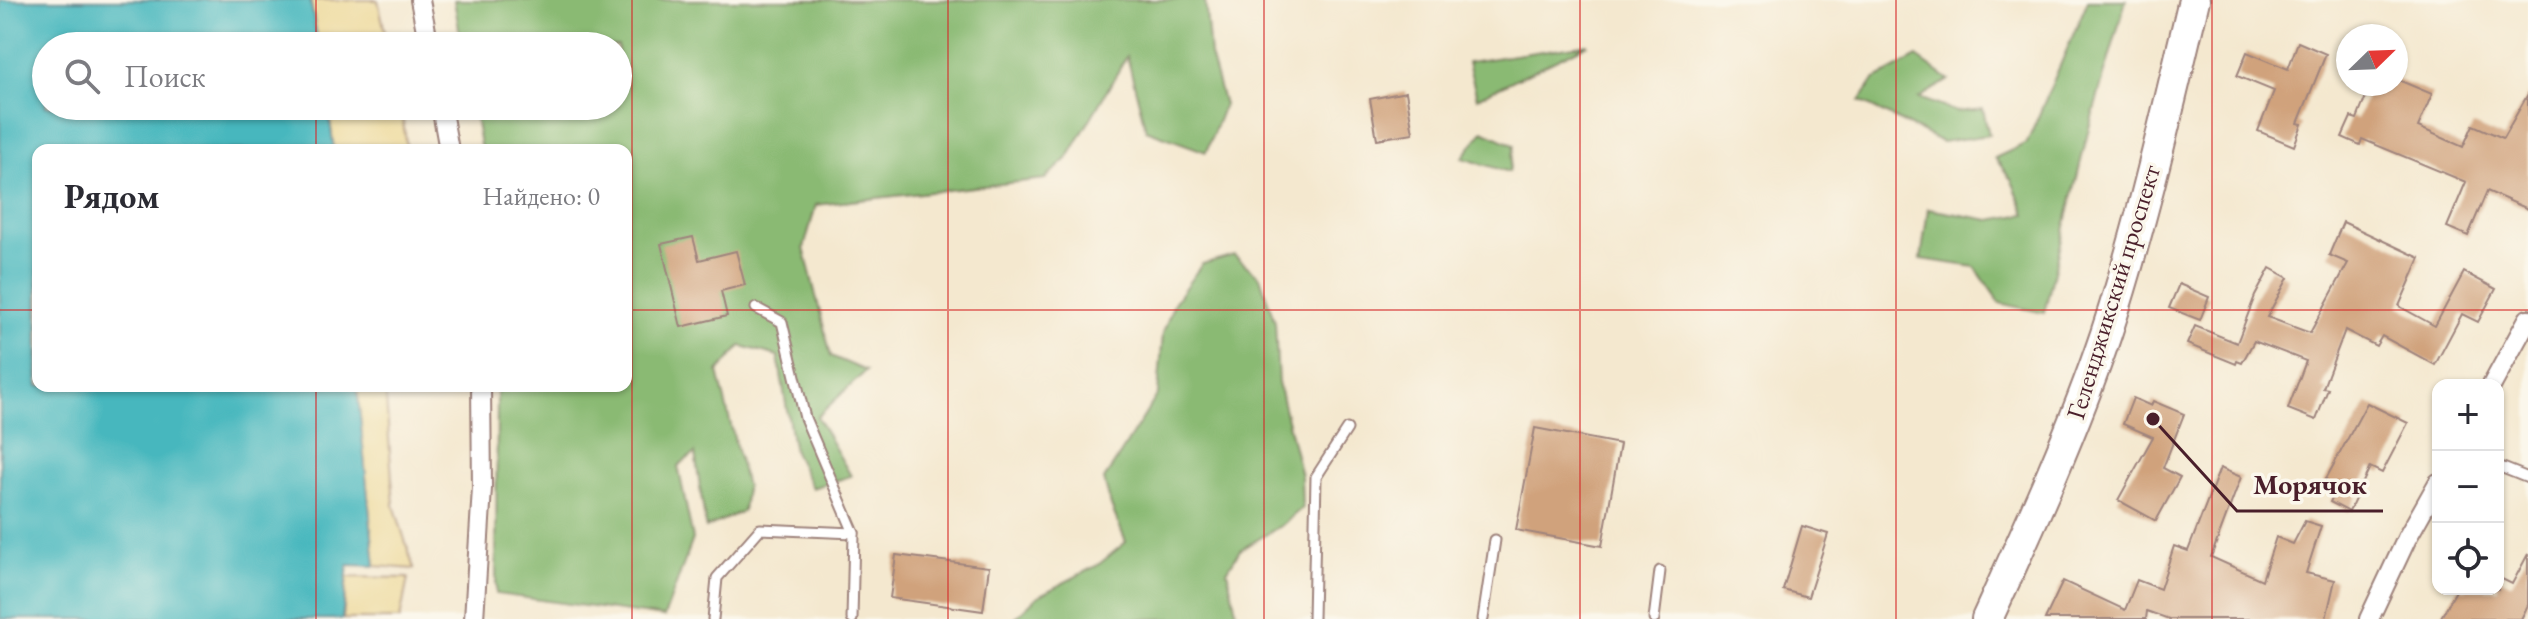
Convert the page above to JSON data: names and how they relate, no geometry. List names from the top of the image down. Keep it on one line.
{"streets":{"main road":["Геленджикский проспект"]},"places":["Морячок"],"north":"top right","page":{"search":"Поиск","heading":["Рядом","Найдено: 0"],"map_buttons":["+","−"]}}
